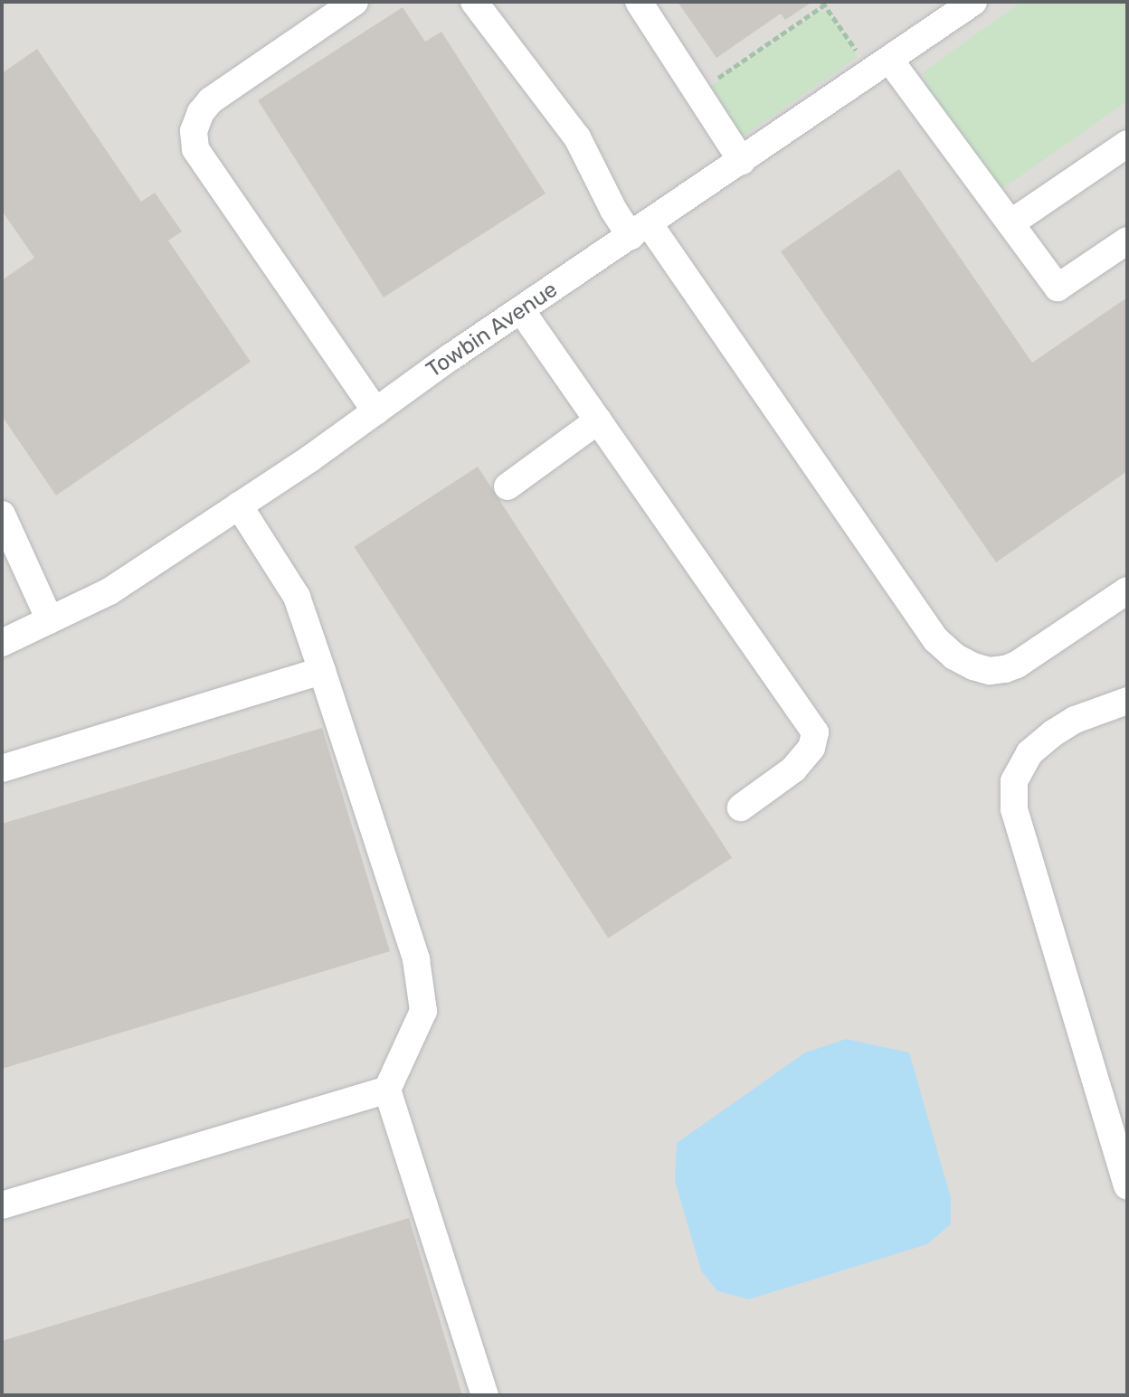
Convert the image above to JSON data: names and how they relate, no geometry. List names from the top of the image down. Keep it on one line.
{"streets":{"street":["Towbin Avenue"]}}
